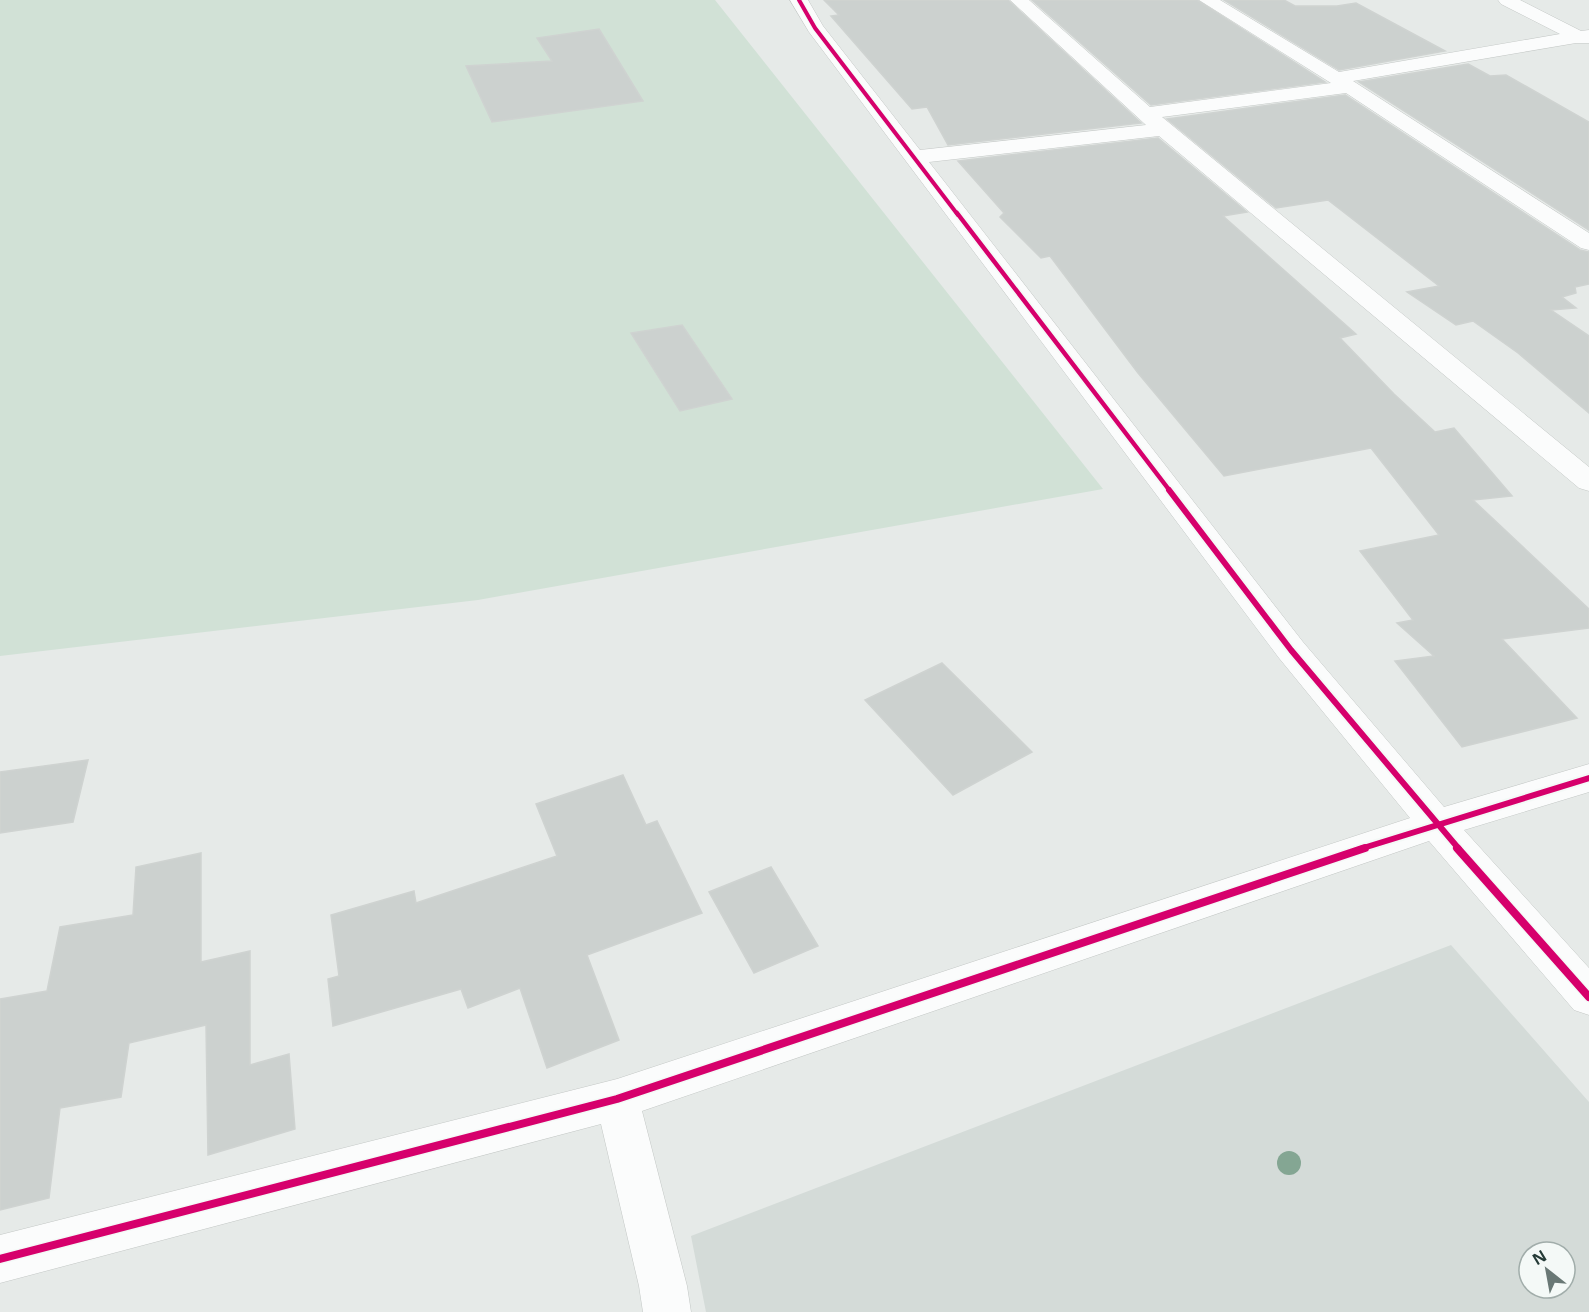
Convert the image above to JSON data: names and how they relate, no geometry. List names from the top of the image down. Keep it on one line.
{"north":"top left"}
